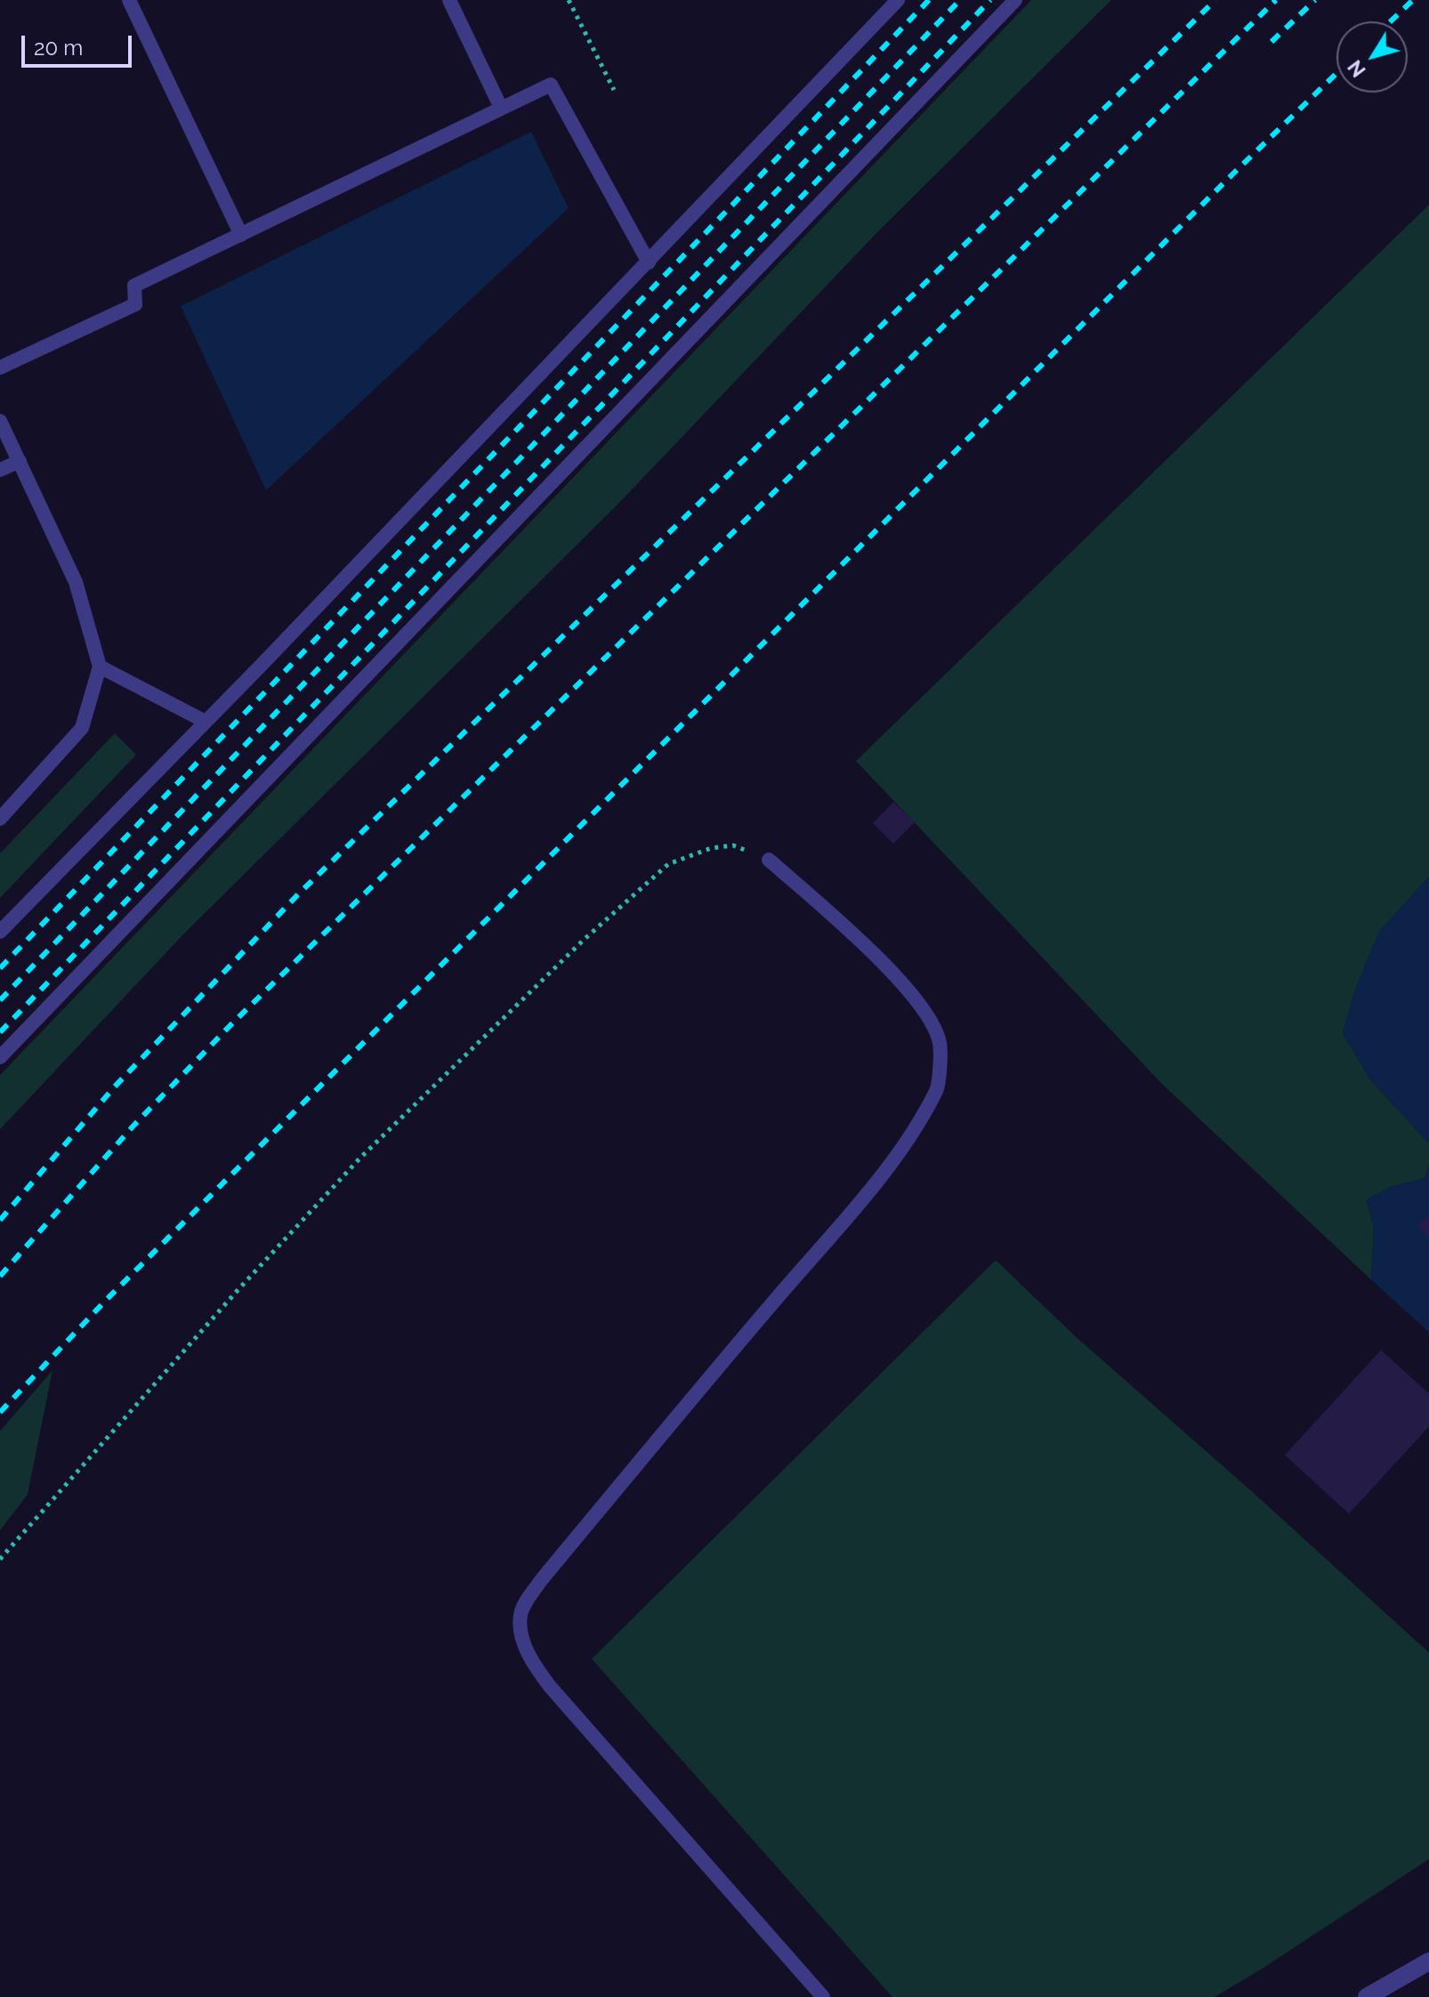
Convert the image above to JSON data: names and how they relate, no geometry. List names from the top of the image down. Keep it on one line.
{"scale_bar":"20 m","north":"bottom left"}
